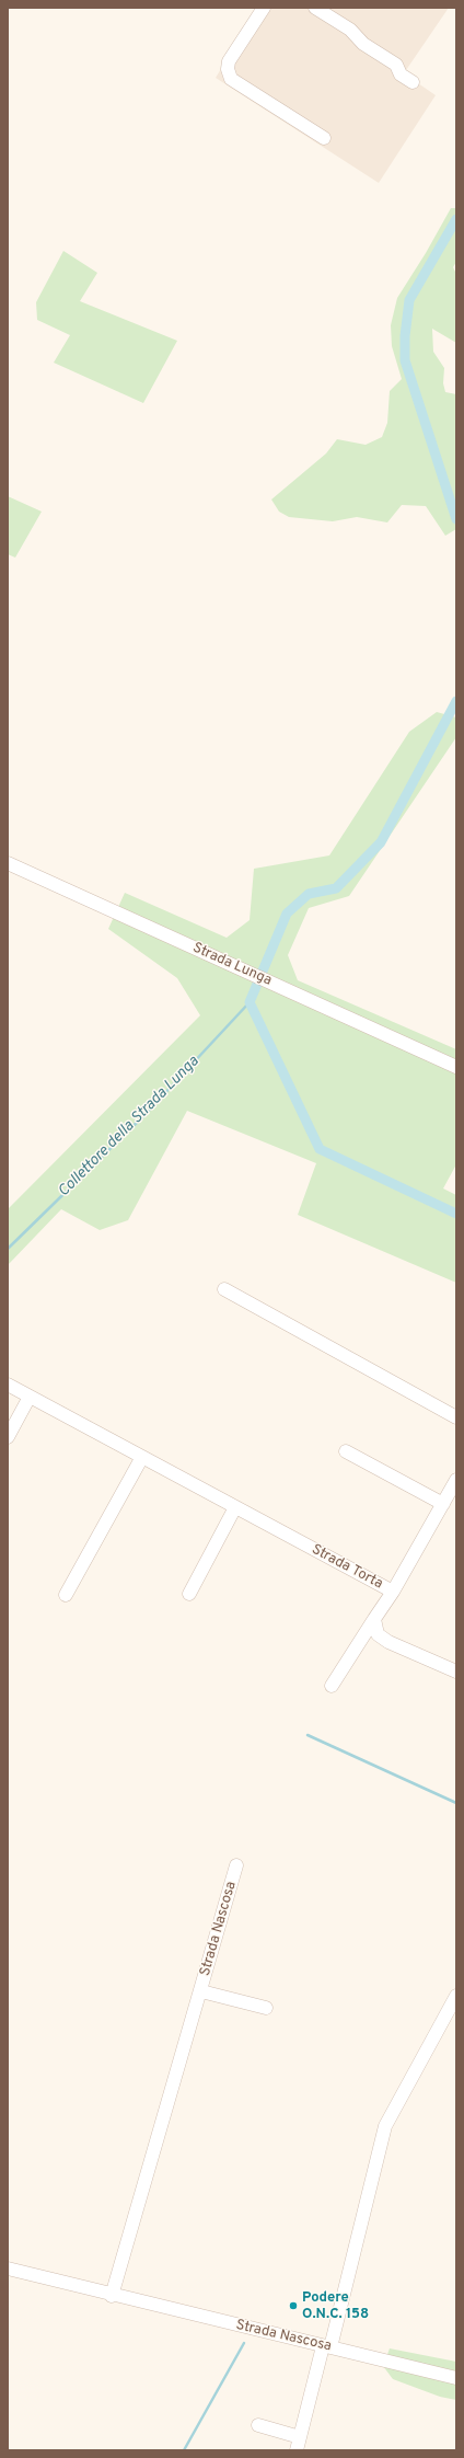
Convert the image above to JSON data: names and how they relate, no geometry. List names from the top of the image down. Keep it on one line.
{"streets":{"street":["Strada Lunga","Strada Torta","Strada Nascosa"]},"water":["Collettore della Strada Lunga"],"places":["Podere O.N.C. 158"]}
